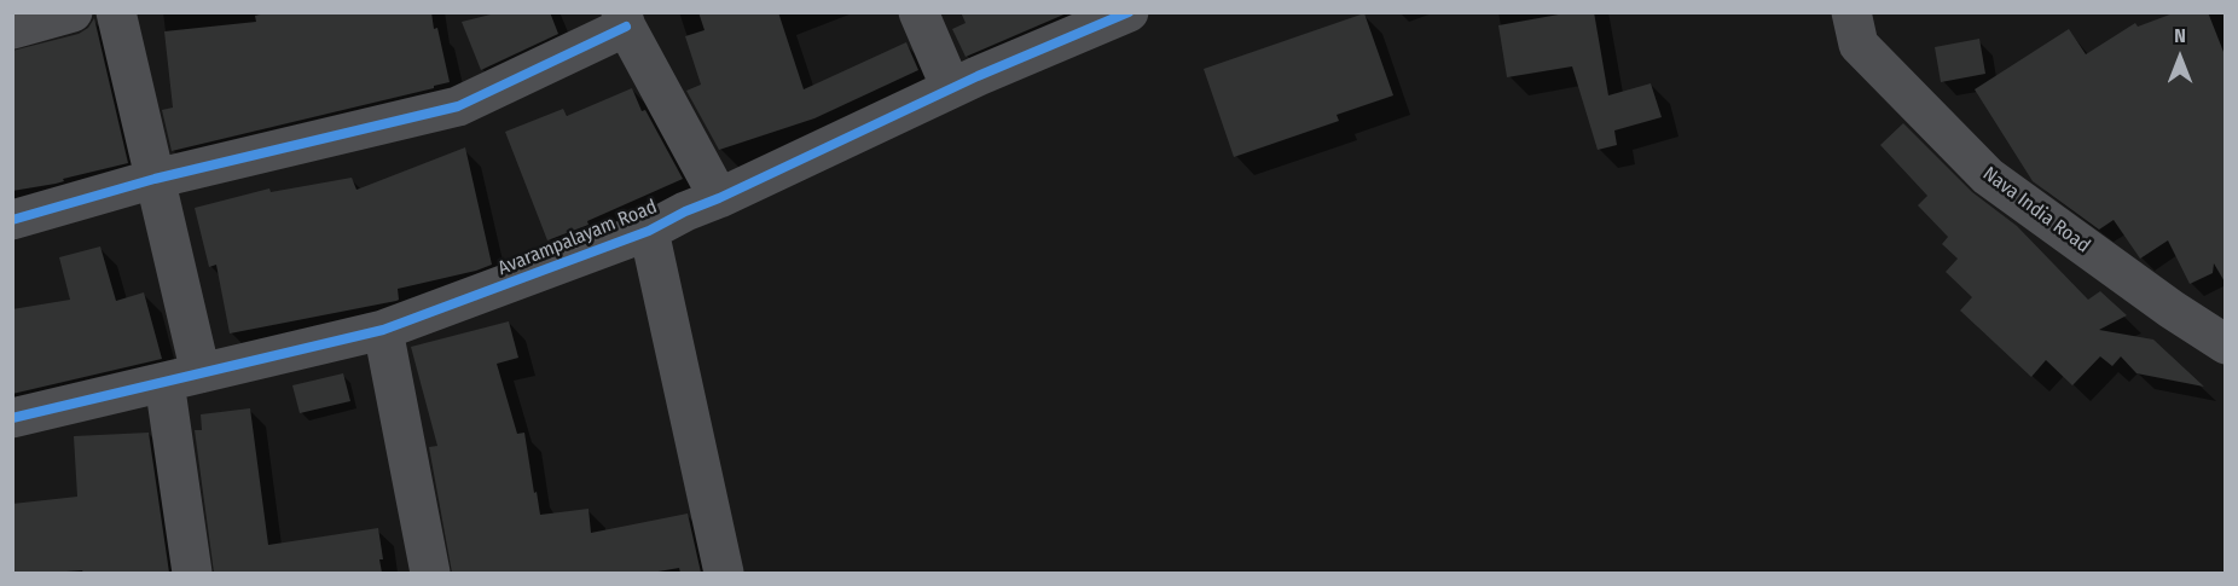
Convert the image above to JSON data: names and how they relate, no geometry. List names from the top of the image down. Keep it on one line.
{"streets":{"street":["Nava India Road","Avarampalayam Road"]},"north":"top"}
